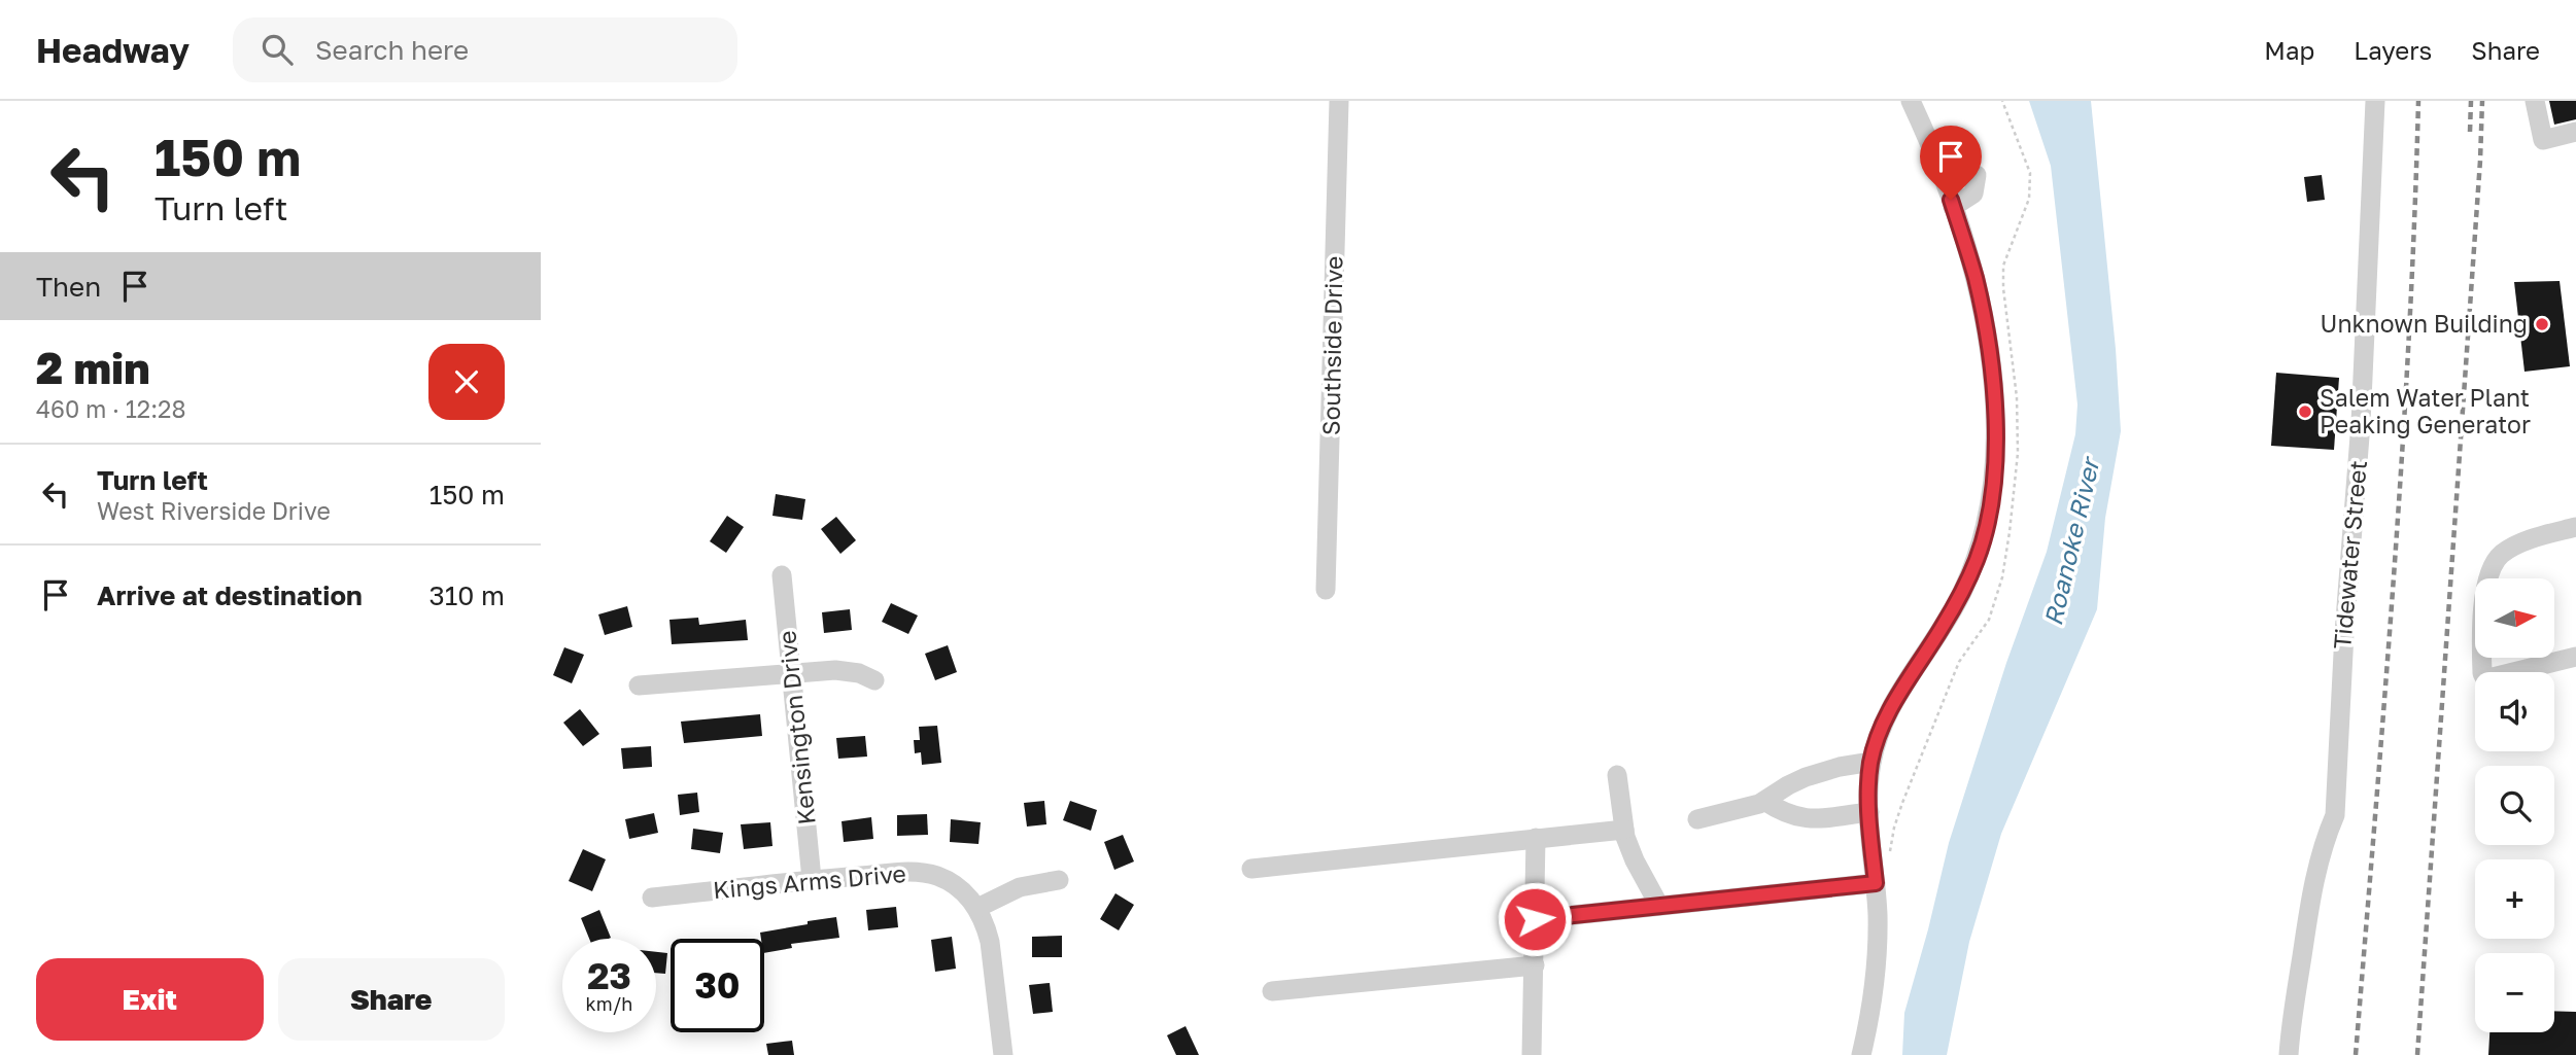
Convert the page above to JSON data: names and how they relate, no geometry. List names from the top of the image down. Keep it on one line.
{"streets":{"street":["Southside Drive","Tidewater Street","Kensington Drive","Kings Arms Drive"]},"crossings":[["Kensington Drive","Kings Arms Drive"]],"water":["Roanoke River"],"places":["Unknown Building","Salem Water Plant Peaking Generator"],"north":"right","page":{"header":"Headway","search":"Search here","nav":["Map","Layers","Share"],"turn":["150 m","Turn left"],"then":"Then","heading":["2 min","460 m · 12:28"],"list":[{"name":"Turn left","note":"West Riverside Drive","value":"150 m"},{"name":"Arrive at destination","value":"310 m"}],"map_buttons":["+","−"],"speed":"23 km/h","limit":"30","buttons":["Exit","Share"]}}
